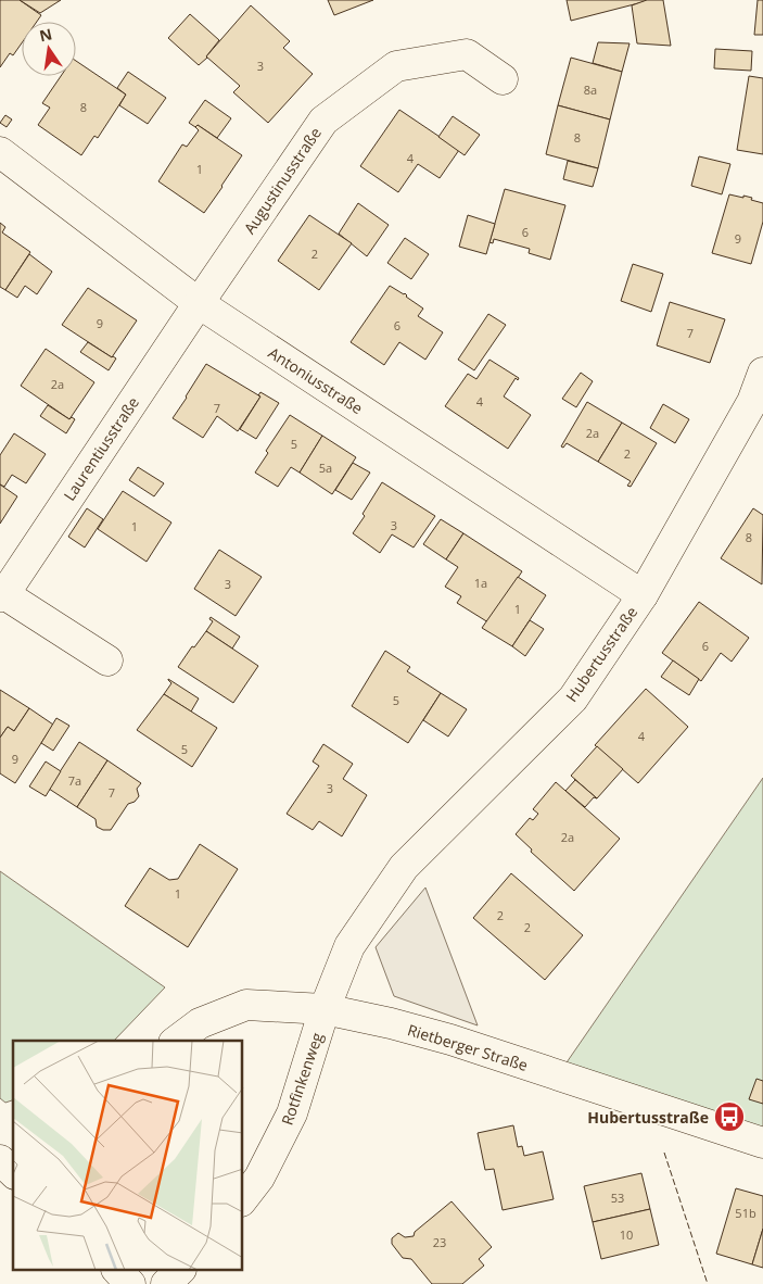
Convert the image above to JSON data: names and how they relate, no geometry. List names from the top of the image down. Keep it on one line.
{"streets":{"street":["Augustinusstraße","Antoniusstraße","Laurentiusstraße","Hubertusstraße","Rietberger Straße","Rotfinkenweg"]},"crossings":[["Augustinusstraße","Antoniusstraße"],["Augustinusstraße","Laurentiusstraße"],["Antoniusstraße","Laurentiusstraße"],["Antoniusstraße","Hubertusstraße"],["Hubertusstraße","Rietberger Straße"],["Hubertusstraße","Rotfinkenweg"],["Rietberger Straße","Rotfinkenweg"]],"places":{"bus stop":["Hubertusstraße"]},"house_numbers":["3","8a","8","8","4","1","6","9","2","9","6","7","2a","4","7","2a","5","2","5a","3","1","8","1a","3","1","6","5","4","5","9","7a","3","7","2a","1","2","2","53","51b","10","23"],"north":"top"}
